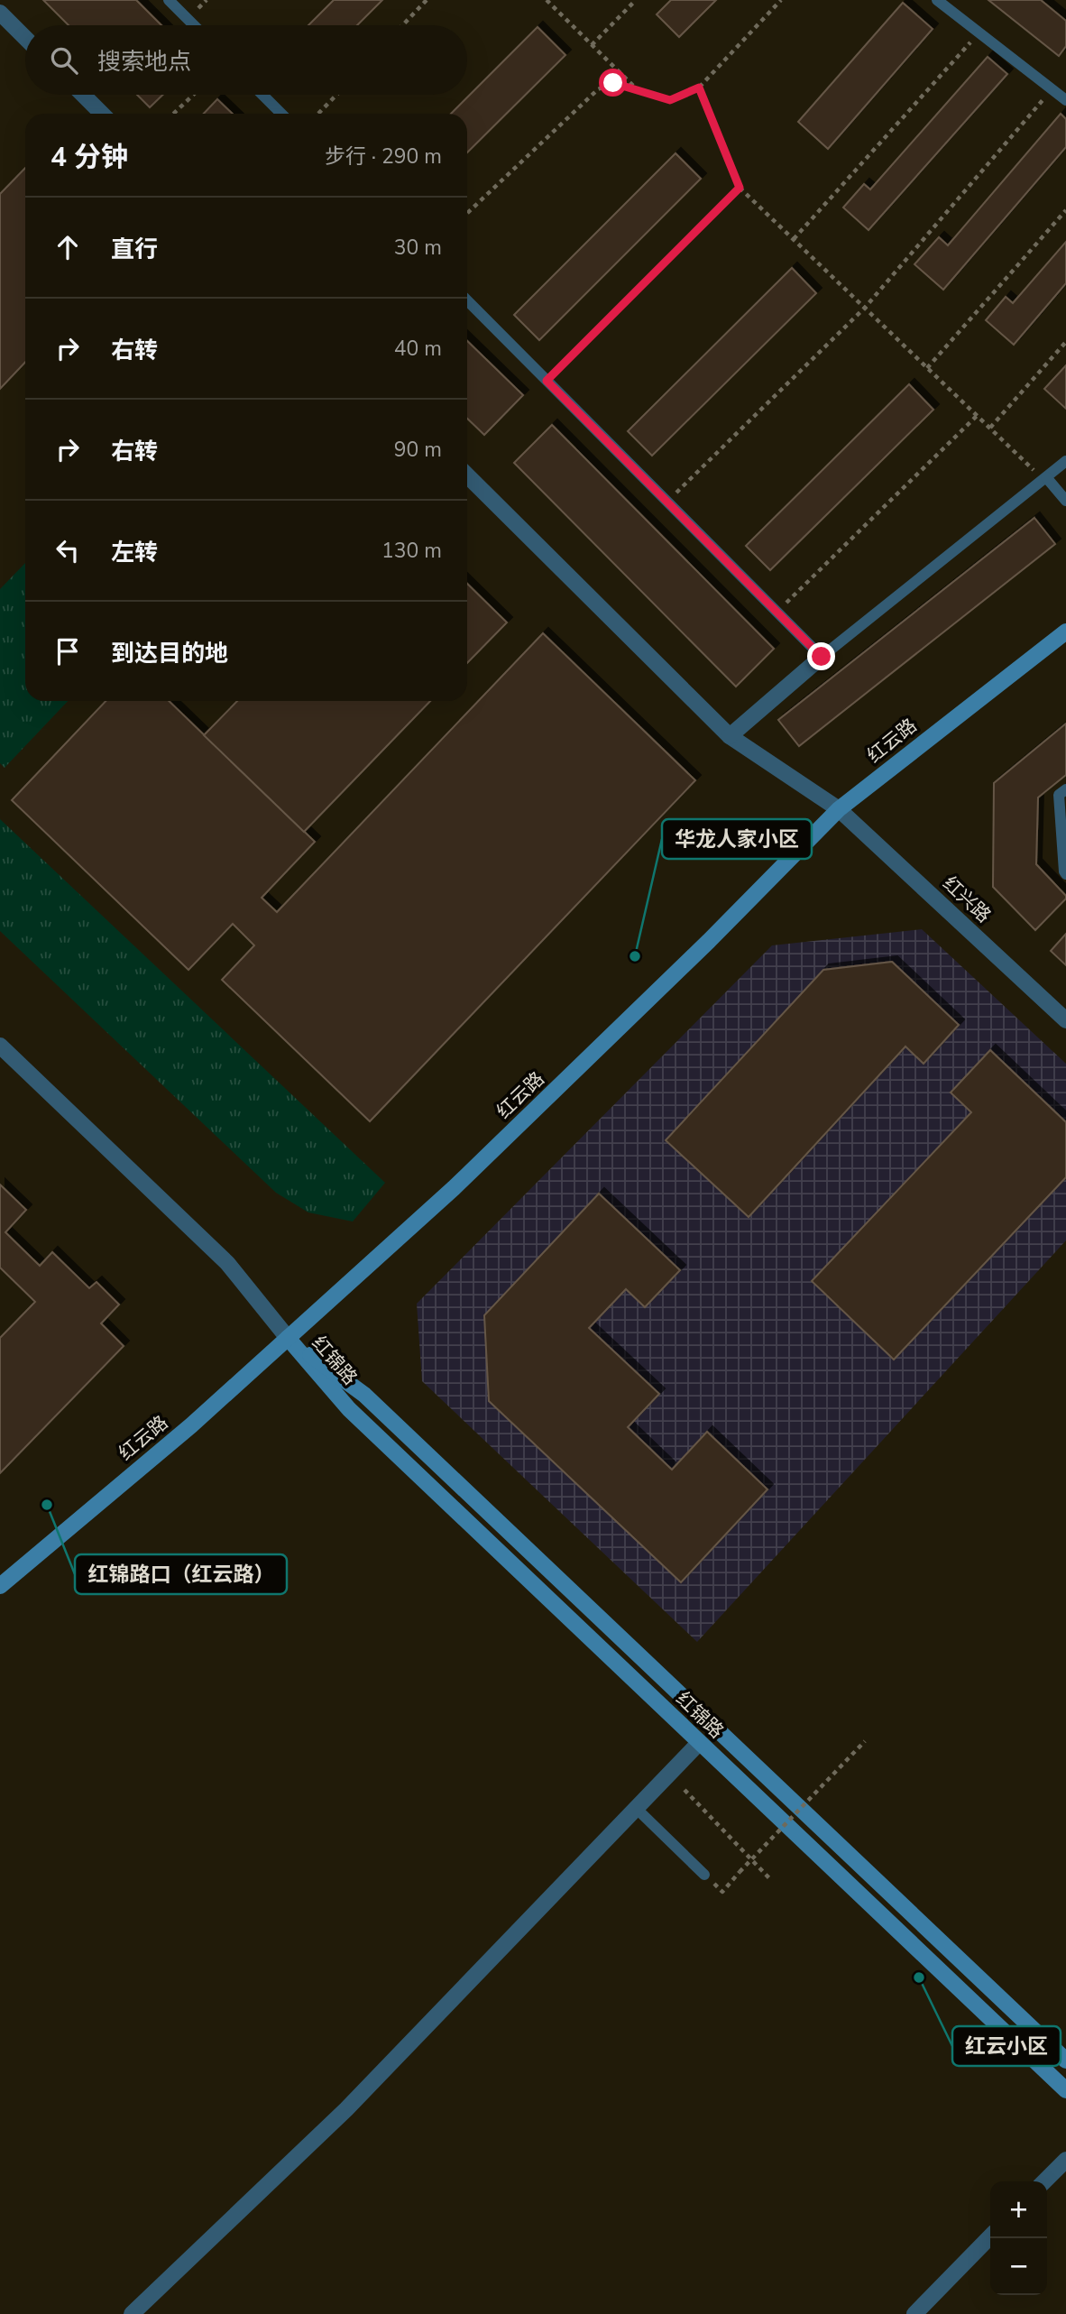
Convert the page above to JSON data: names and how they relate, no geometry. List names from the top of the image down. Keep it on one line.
{"streets":{"street":["红云路","红兴路","红锦路"]},"crossings":[["红云路","红兴路"],["红云路","红锦路"]],"places":["华龙人家小区","红锦路口（红云路）","红云小区"],"page":{"search":"搜索地点","heading":["4 分钟","步行 · 290 m"],"list":[["直行","30 m"],["右转","40 m"],["右转","90 m"],["左转","130 m"],"到达目的地"],"map_buttons":["+","−"]}}
